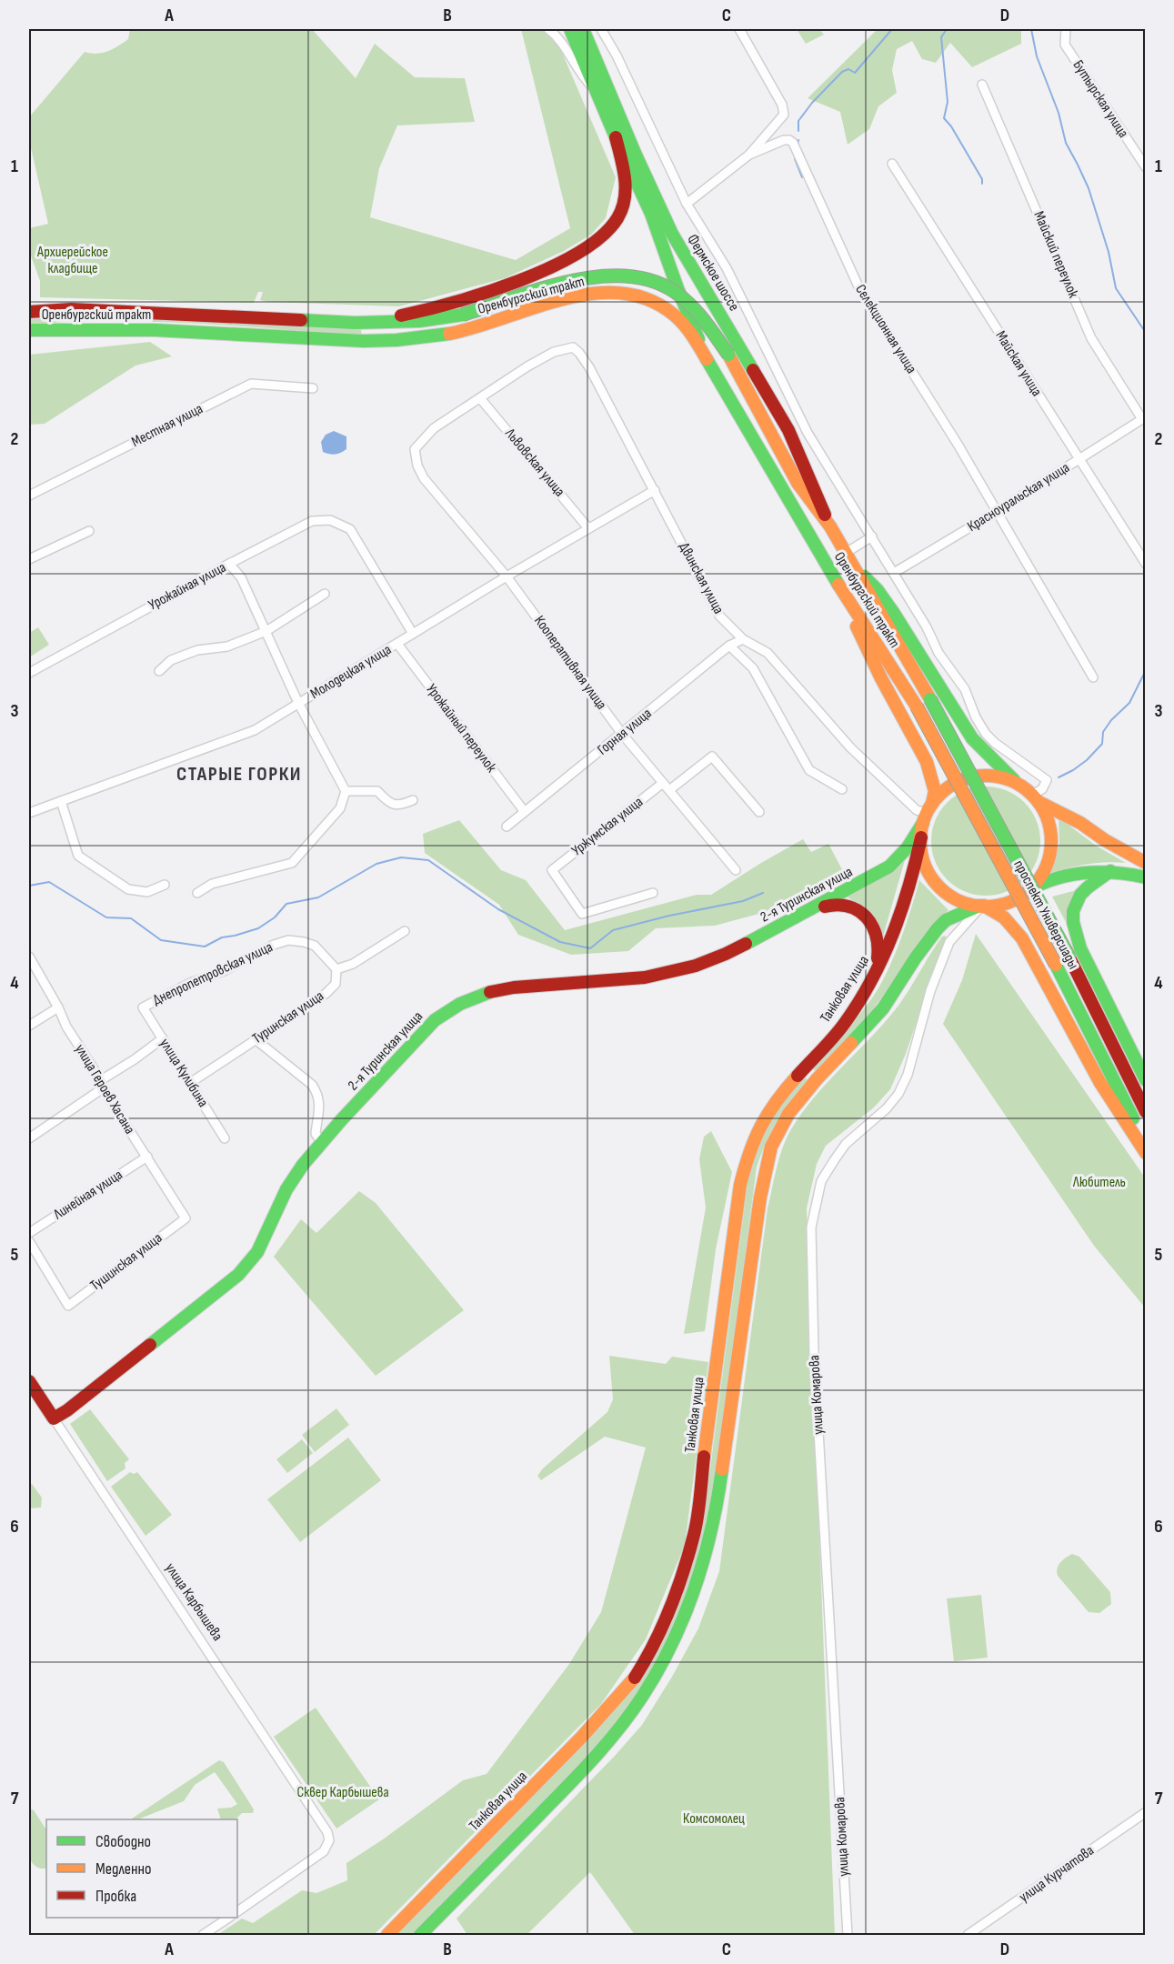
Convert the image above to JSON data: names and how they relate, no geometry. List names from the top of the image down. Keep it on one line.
{"streets":{"main road":["Фермское шоссе","Оренбургский тракт","2-я Туринская улица","проспект Универсиады","Танковая улица","улица Карбышева"],"street":["Бутырская улица","Майский переулок","Селекционная улица","Майская улица","Местная улица","Львовская улица","Красноуральская улица","Двинская улица","Урожайная улица","Кооперативная улица","Молодецкая улица","Урожайный переулок","Горная улица","Уржумская улица","Днепропетровская улица","Туринская улица","улица Кулибина","улица Героев Хасана","Линейная улица","Тушинская улица","улица Комарова","улица Курчатова"]},"crossings":[["Майский переулок","Красноуральская улица"],["Фермское шоссе","Оренбургский тракт"],["Оренбургский тракт","проспект Универсиады"],["Селекционная улица","Красноуральская улица"],["Майская улица","Красноуральская улица"],["Львовская улица","Двинская улица"],["Львовская улица","Кооперативная улица"],["Львовская улица","Молодецкая улица"],["Двинская улица","Кооперативная улица"],["Двинская улица","Молодецкая улица"],["Двинская улица","Горная улица"],["Двинская улица","2-я Туринская улица"],["Двинская улица","Танковая улица"],["Двинская улица","улица Комарова"],["Урожайная улица","Молодецкая улица"],["Кооперативная улица","Молодецкая улица"],["Кооперативная улица","Горная улица"],["Кооперативная улица","Уржумская улица"],["Молодецкая улица","Урожайный переулок"],["Урожайный переулок","Горная улица"],["2-я Туринская улица","Танковая улица"],["2-я Туринская улица","улица Комарова"],["2-я Туринская улица","улица Карбышева"],["Днепропетровская улица","Туринская улица"],["Днепропетровская улица","улица Кулибина"],["Танковая улица","улица Комарова"],["Туринская улица","улица Кулибина"],["улица Героев Хасана","Линейная улица"],["улица Героев Хасана","Тушинская улица"]],"districts":["СТАРЫЕ ГОРКИ"],"parks":["Архиерейское кладбище","Любитель","Сквер Карбышева","Комсомолец"],"legend":["Свободно","Медленно","Пробка"],"grid":{"columns":["A","B","C","D"],"rows":["1","2","3","4","5","6","7"]}}
